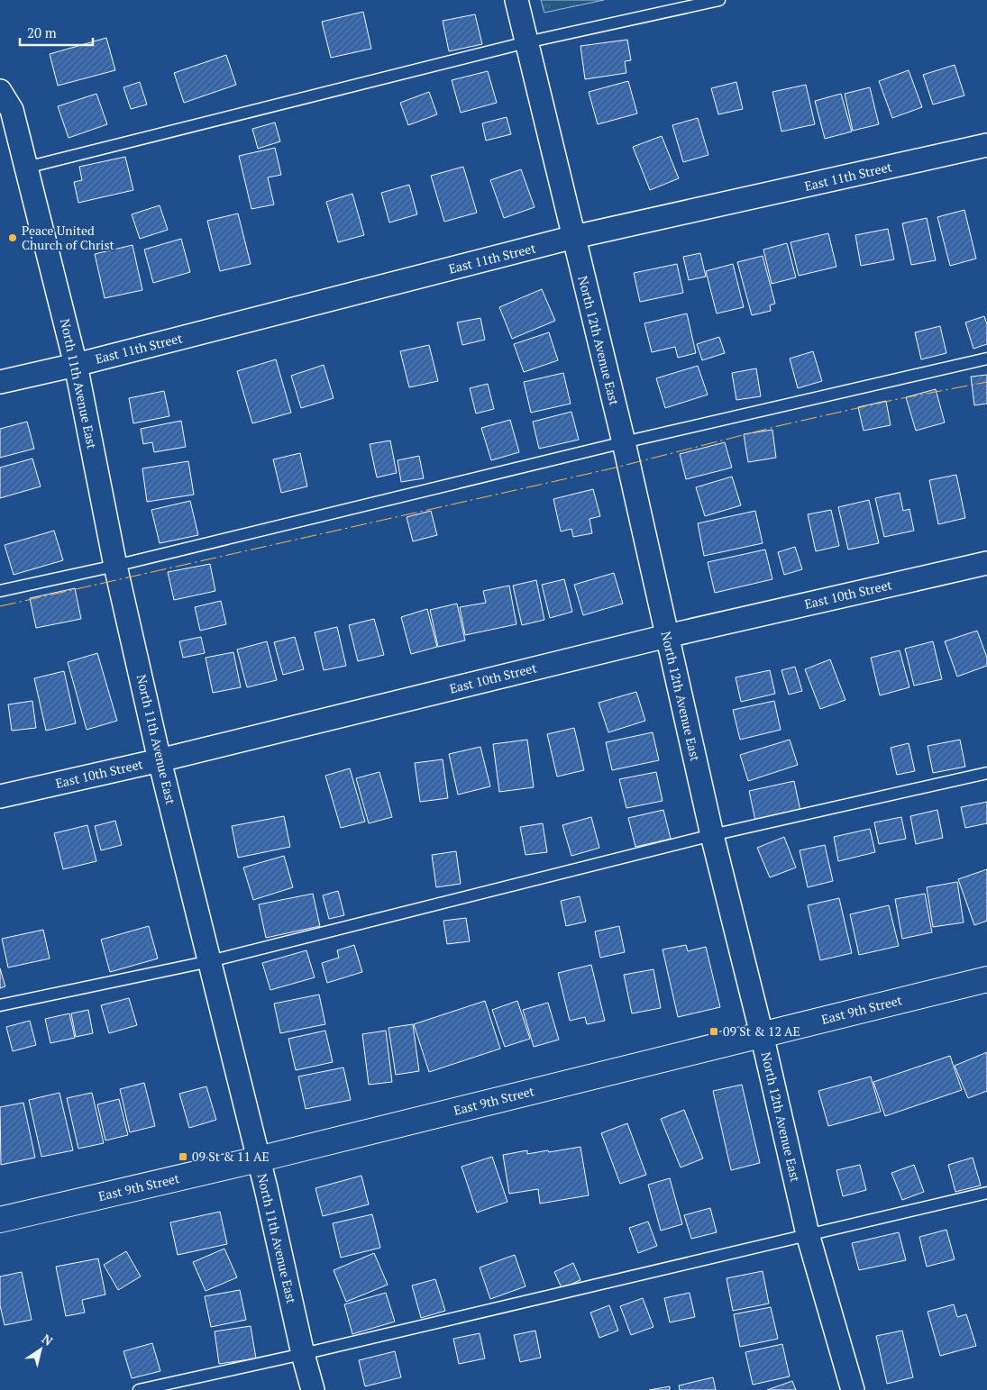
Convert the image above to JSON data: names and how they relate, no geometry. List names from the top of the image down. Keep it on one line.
{"streets":{"street":["East 11th Street","North 12th Avenue East","North 11th Avenue East","East 10th Street","East 9th Street"]},"crossings":[["East 11th Street","North 12th Avenue East"],["East 11th Street","North 11th Avenue East"],["North 12th Avenue East","East 10th Street"],["North 12th Avenue East","East 9th Street"],["North 11th Avenue East","East 10th Street"],["North 11th Avenue East","East 9th Street"]],"places":{"other":["Peace United Church of Christ"],"transit":["09 St & 12 AE","09 St & 11 AE"]},"scale_bar":"20 m","north":"top right"}
